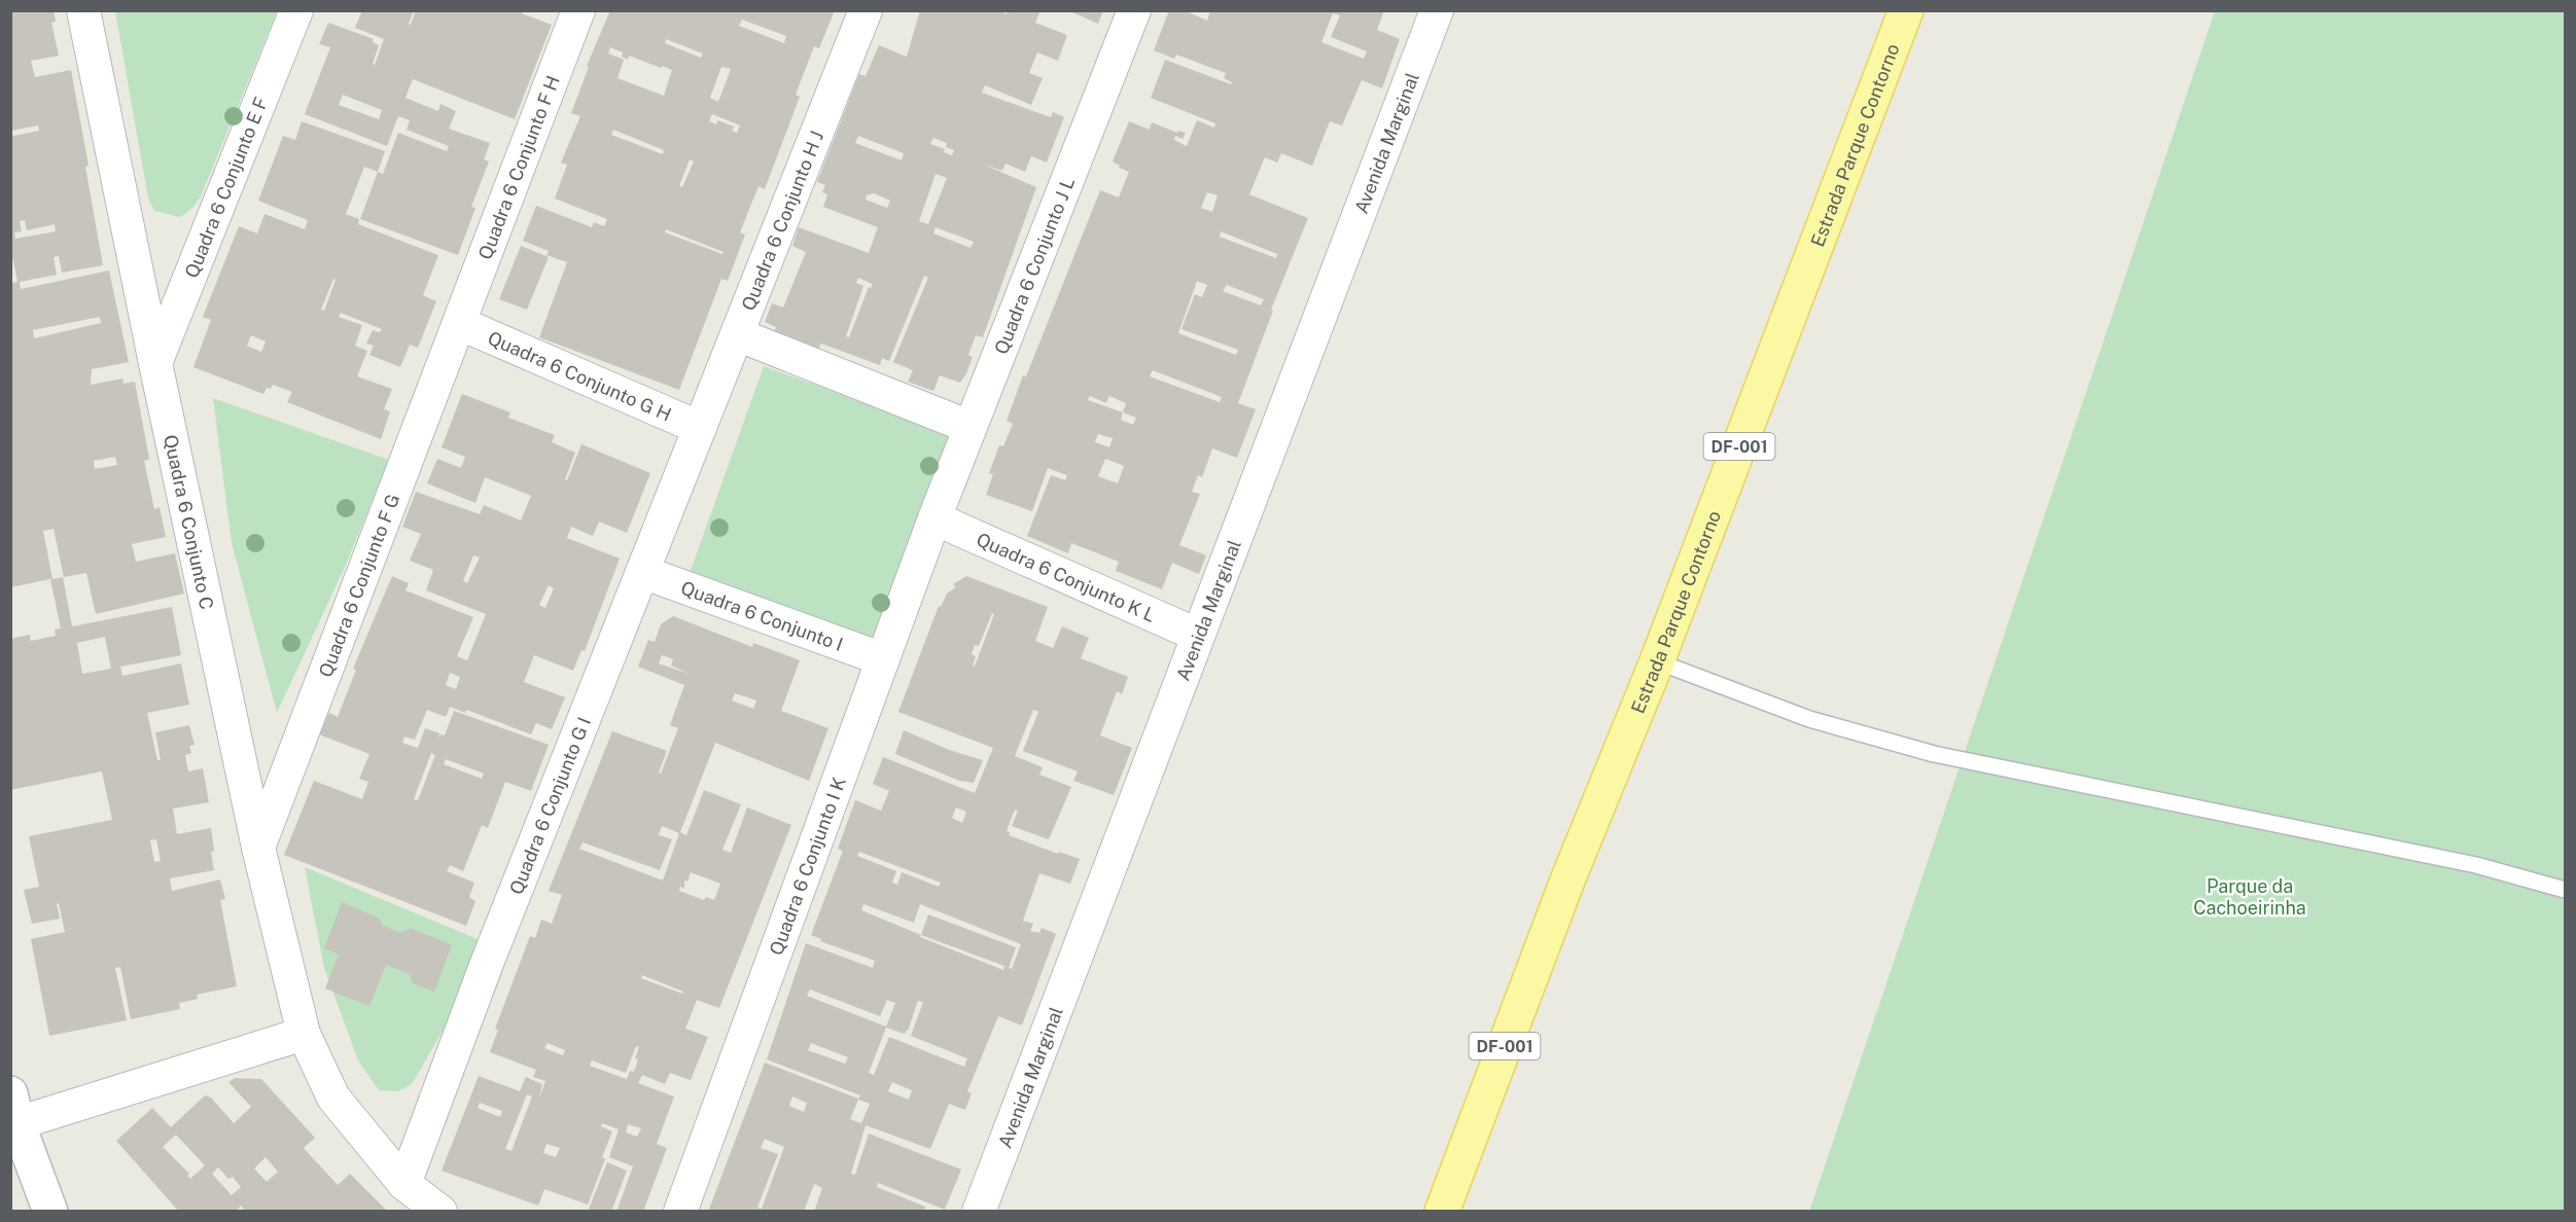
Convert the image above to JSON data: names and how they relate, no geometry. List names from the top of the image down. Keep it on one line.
{"streets":{"main road":["Estrada Parque Contorno","DF-001"],"street":["Avenida Marginal","Quadra 6 Conjunto F H","Quadra 6 Conjunto E F","Quadra 6 Conjunto H J","Quadra 6 Conjunto J L","Quadra 6 Conjunto G H","Quadra 6 Conjunto C","Quadra 6 Conjunto K L","Quadra 6 Conjunto F G","Quadra 6 Conjunto I","Quadra 6 Conjunto G I","Quadra 6 Conjunto I K"]},"crossings":[["Avenida Marginal","Quadra 6 Conjunto K L"],["Quadra 6 Conjunto F H","Quadra 6 Conjunto G H"],["Quadra 6 Conjunto F H","Quadra 6 Conjunto F G"],["Quadra 6 Conjunto E F","Quadra 6 Conjunto C"],["Quadra 6 Conjunto H J","Quadra 6 Conjunto G H"],["Quadra 6 Conjunto H J","Quadra 6 Conjunto G I"],["Quadra 6 Conjunto J L","Quadra 6 Conjunto K L"],["Quadra 6 Conjunto J L","Quadra 6 Conjunto I K"],["Quadra 6 Conjunto G H","Quadra 6 Conjunto F G"],["Quadra 6 Conjunto G H","Quadra 6 Conjunto G I"],["Quadra 6 Conjunto C","Quadra 6 Conjunto F G"],["Quadra 6 Conjunto C","Quadra 6 Conjunto G I"],["Quadra 6 Conjunto K L","Quadra 6 Conjunto I K"],["Quadra 6 Conjunto I","Quadra 6 Conjunto G I"],["Quadra 6 Conjunto I","Quadra 6 Conjunto I K"]],"parks":["Parque da Cachoeirinha"]}
